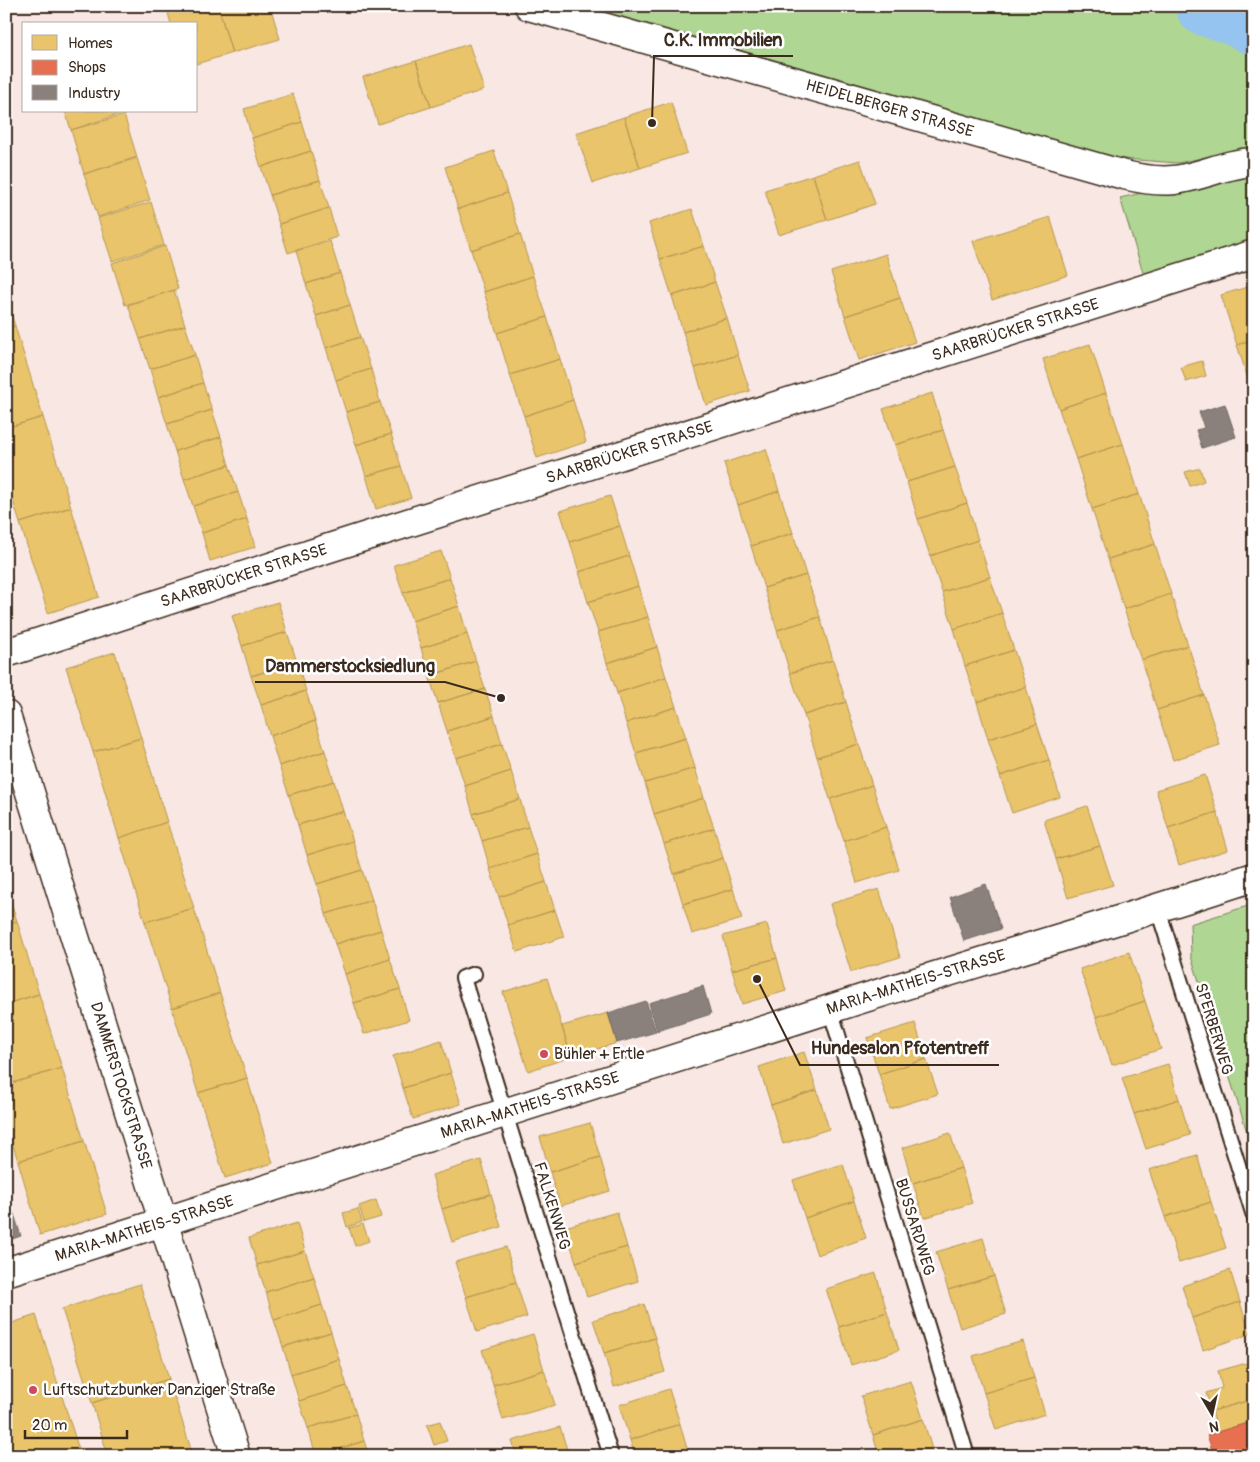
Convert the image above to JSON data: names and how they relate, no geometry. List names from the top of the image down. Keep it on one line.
{"streets":{"street":["HEIDELBERGER STRASSE","SAARBRÜCKER STRASSE","MARIA-MATHEIS-STRASSE","DAMMERSTOCKSTRASSE"],"lane":["SPERBERWEG","FALKENWEG","BUSSARDWEG"]},"crossings":[["MARIA-MATHEIS-STRASSE","SPERBERWEG"],["MARIA-MATHEIS-STRASSE","DAMMERSTOCKSTRASSE"],["MARIA-MATHEIS-STRASSE","FALKENWEG"],["MARIA-MATHEIS-STRASSE","BUSSARDWEG"]],"places":["C.K. Immobilien","Dammerstocksiedlung","Hundesalon Pfotentreff","Bühler + Ertle","Luftschutzbunker Danziger Straße"],"legend":["Homes","Shops","Industry"],"scale_bar":"20 m","north":"bottom"}
